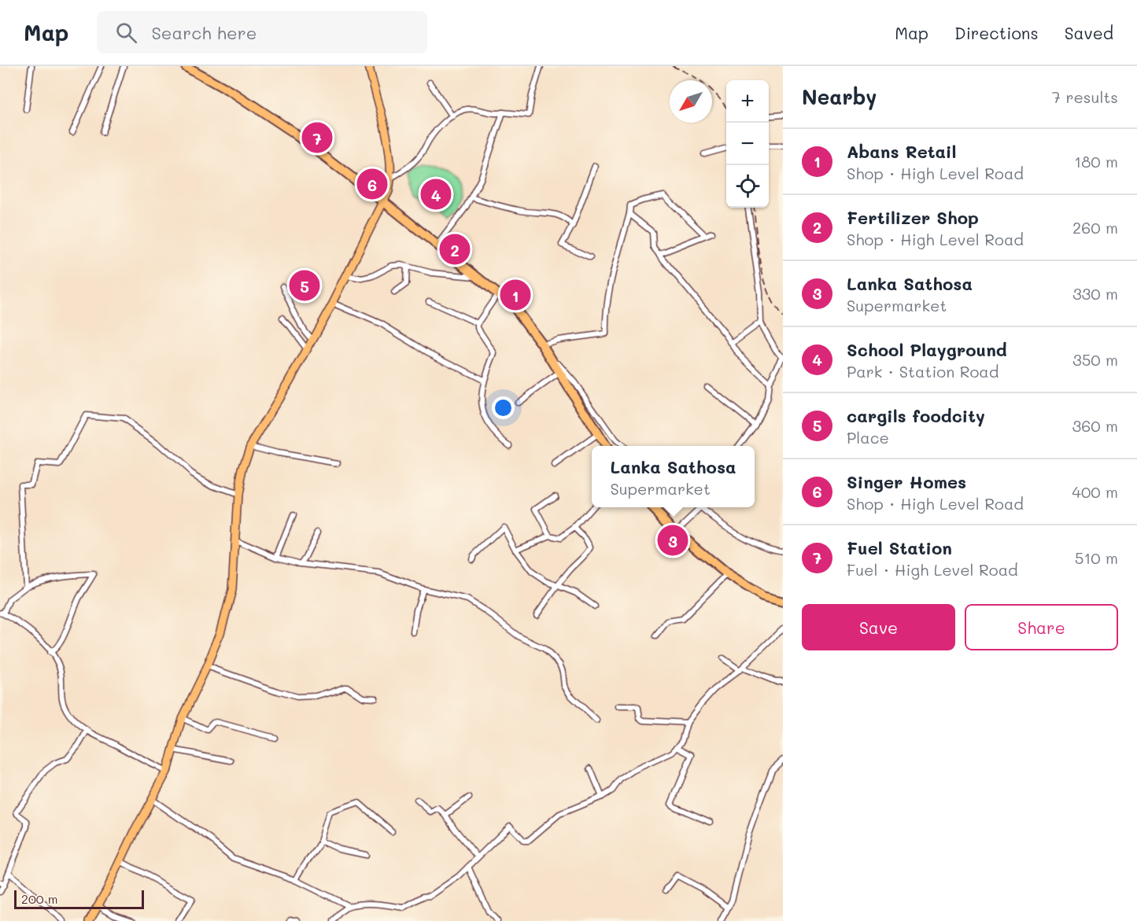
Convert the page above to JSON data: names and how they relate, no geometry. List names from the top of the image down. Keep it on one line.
{"scale_bar":"200 m","north":"bottom left","page":{"header":"Map","search":"Search here","nav":["Map","Directions","Saved"],"heading":["Nearby","7 results"],"map_buttons":["+","−"],"pins":["7","6","4","2","5","1","3"],"list":[{"mark":"1","name":"Abans Retail","note":"Shop · High Level Road","value":"180 m"},{"mark":"2","name":"Fertilizer Shop","note":"Shop · High Level Road","value":"260 m"},{"mark":"3","name":"Lanka Sathosa","note":"Supermarket","value":"330 m"},{"mark":"4","name":"School Playground","note":"Park · Station Road","value":"350 m"},{"mark":"5","name":"cargils foodcity","note":"Place","value":"360 m"},{"mark":"6","name":"Singer Homes","note":"Shop · High Level Road","value":"400 m"},{"mark":"7","name":"Fuel Station","note":"Fuel · High Level Road","value":"510 m"}],"popup":["Lanka Sathosa","Supermarket"],"buttons":["Save","Share"],"scale":"200 m"}}
